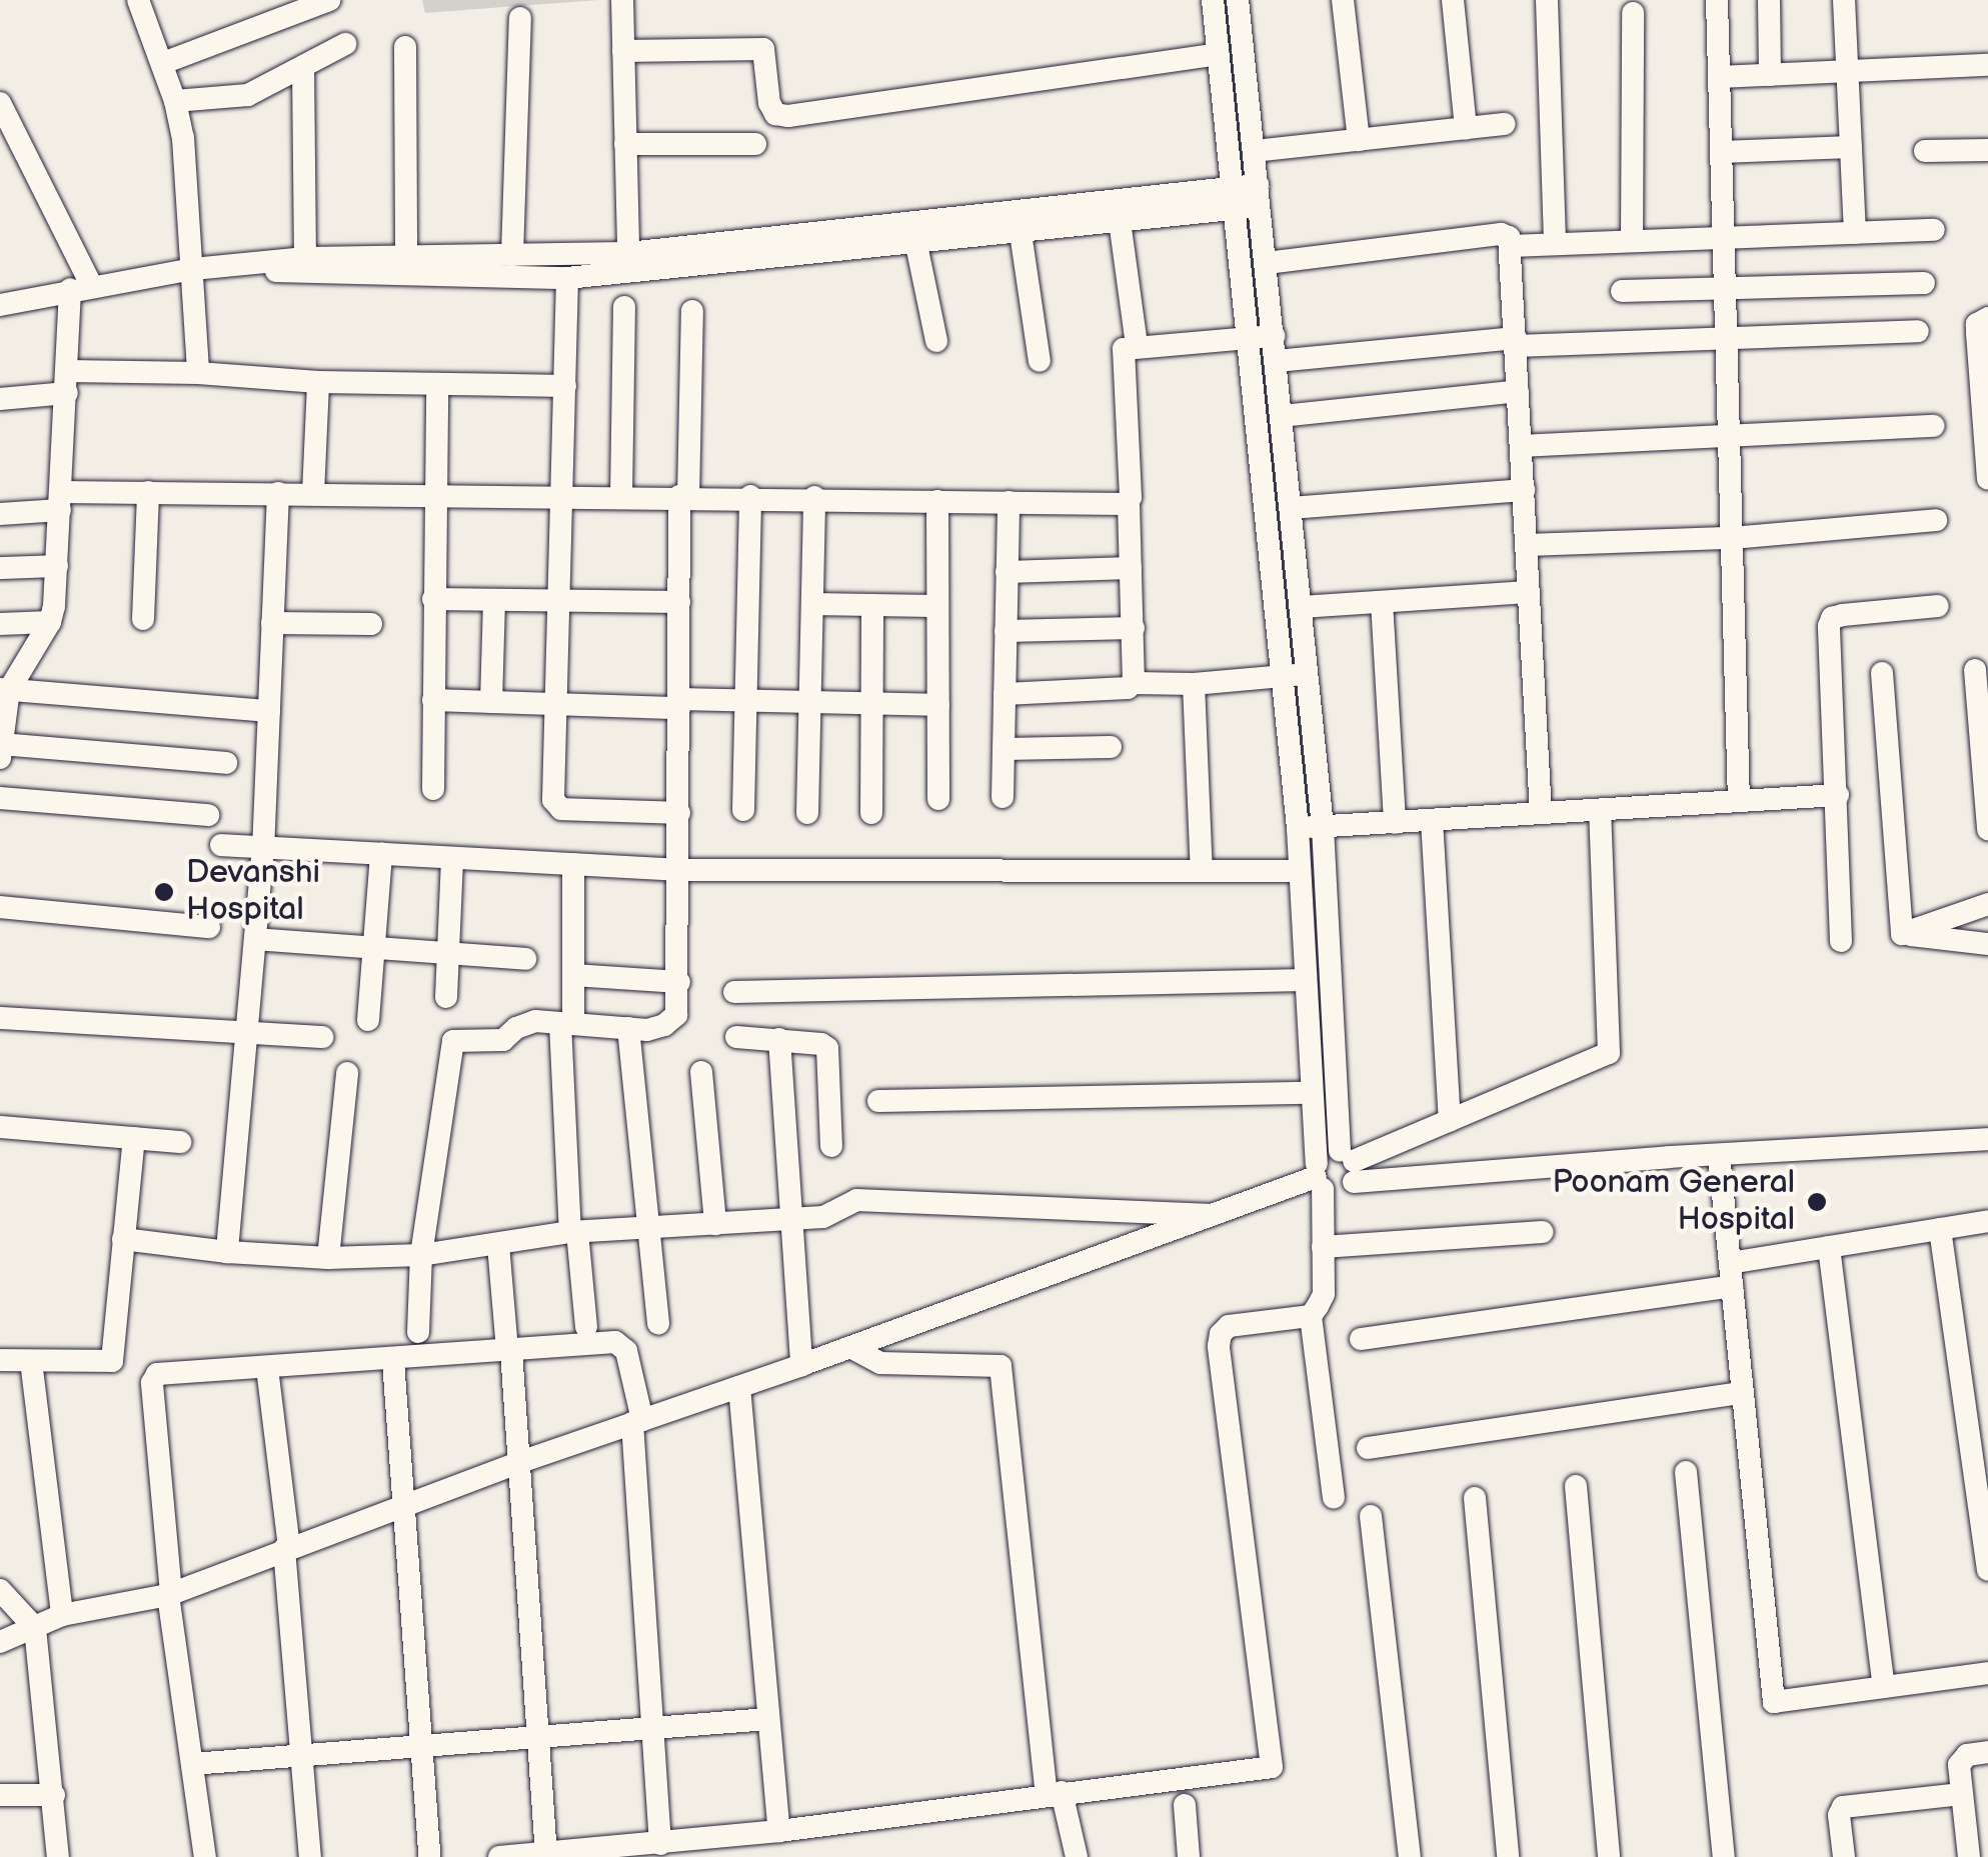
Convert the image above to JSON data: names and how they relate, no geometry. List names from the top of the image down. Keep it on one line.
{"places":["Devanshi Hospital","Poonam General Hospital"]}
